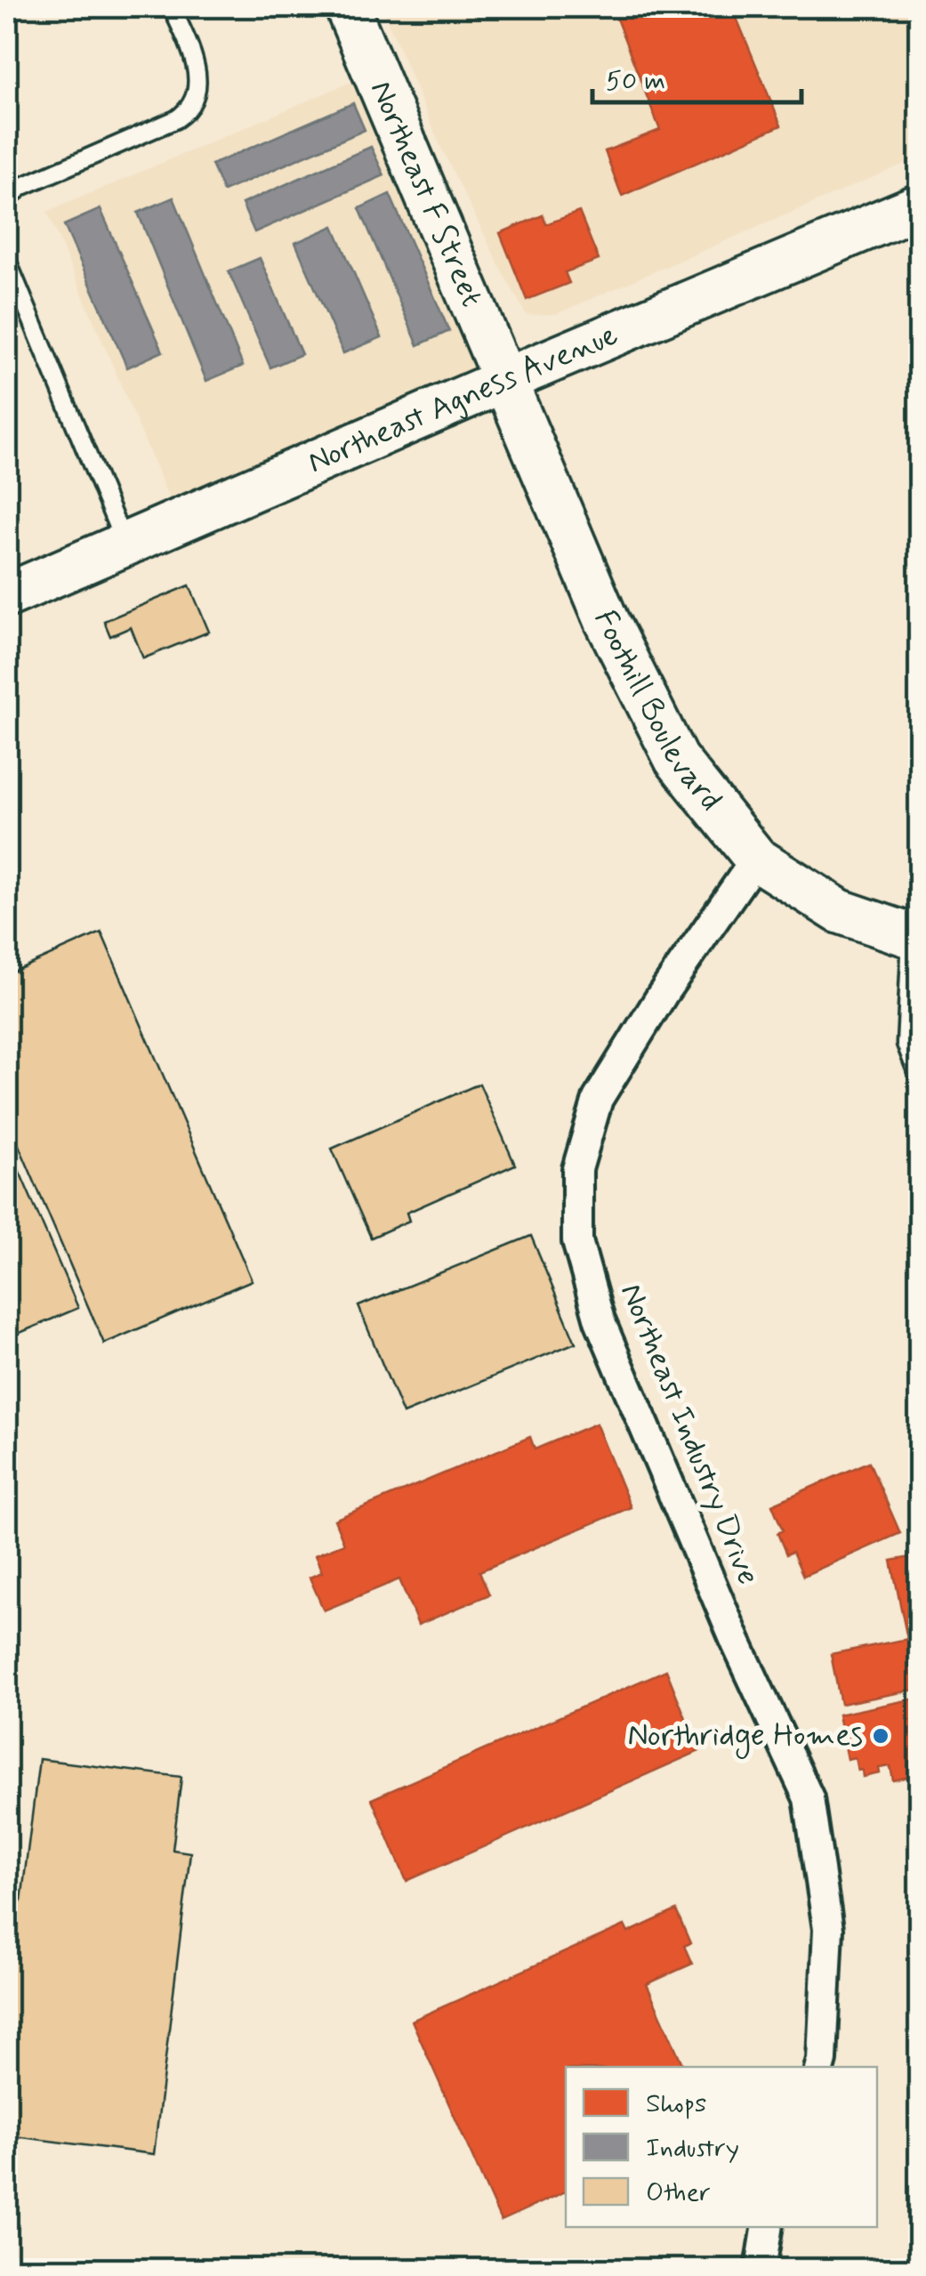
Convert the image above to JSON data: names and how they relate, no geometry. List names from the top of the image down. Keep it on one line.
{"streets":{"main road":["Northeast F Street","Northeast Agness Avenue","Foothill Boulevard"],"street":["Northeast Industry Drive"]},"crossings":[["Northeast F Street","Northeast Agness Avenue"],["Northeast F Street","Foothill Boulevard"],["Northeast Agness Avenue","Foothill Boulevard"],["Foothill Boulevard","Northeast Industry Drive"]],"places":["Northridge Homes"],"legend":["Shops","Industry","Other"],"scale_bar":"50 m"}
